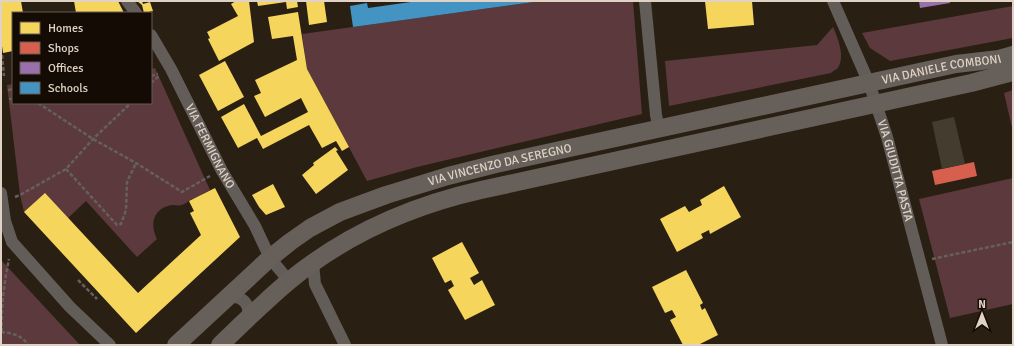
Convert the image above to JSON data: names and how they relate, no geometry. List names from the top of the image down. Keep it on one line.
{"streets":{"main road":["VIA DANIELE COMBONI","VIA VINCENZO DA SEREGNO"],"street":["VIA FERMIGNANO","VIA GIUDITTA PASTA"]},"crossings":[["VIA DANIELE COMBONI","VIA VINCENZO DA SEREGNO"],["VIA DANIELE COMBONI","VIA GIUDITTA PASTA"],["VIA FERMIGNANO","VIA VINCENZO DA SEREGNO"],["VIA VINCENZO DA SEREGNO","VIA GIUDITTA PASTA"]],"legend":["Homes","Shops","Offices","Schools"],"north":"top"}
